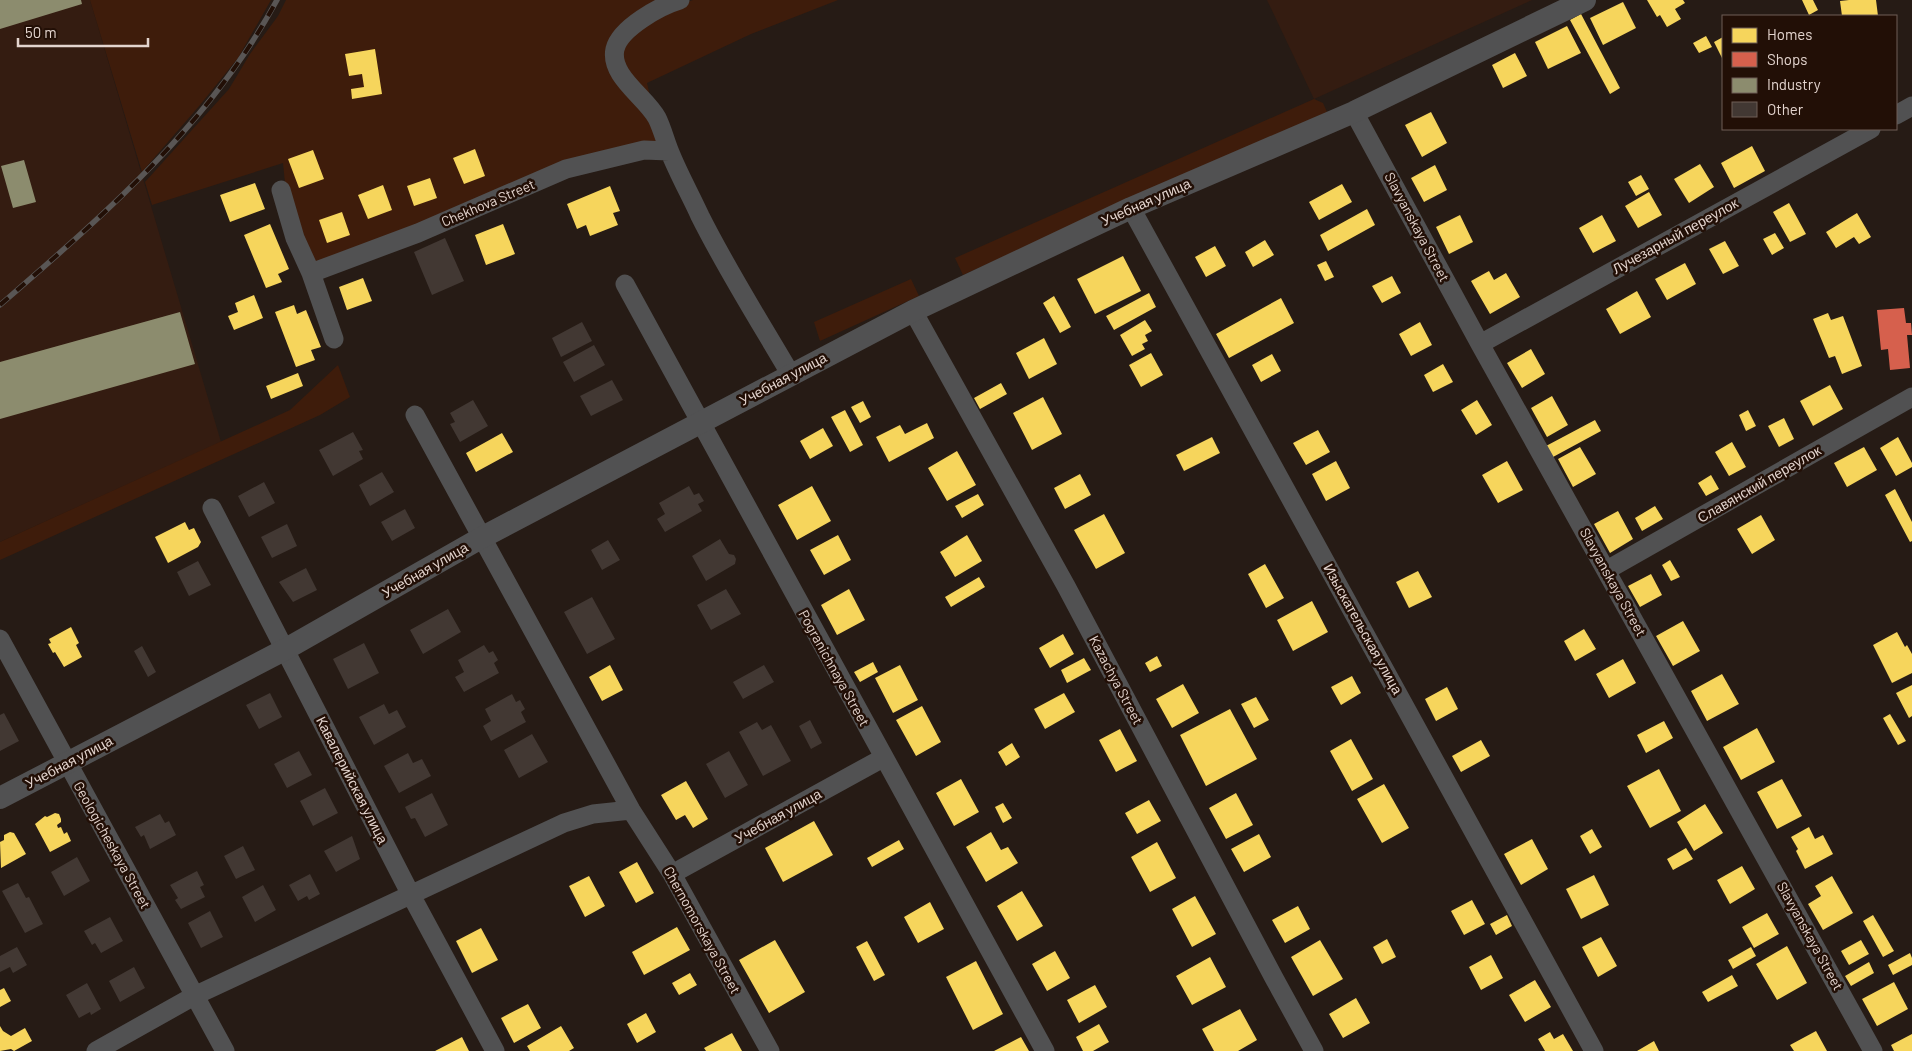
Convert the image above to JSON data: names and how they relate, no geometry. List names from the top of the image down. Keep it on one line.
{"streets":{"street":["Учебная улица","Chekhova Street","Slavyanskaya Street","Лучезарный переулок","Славянский переулок","Изыскательская улица","Pogranichnaya Street","Kazachya Street","Кавалерийская улица","Geologicheskaya Street","Chernomorskaya Street"]},"crossings":[["Учебная улица","Slavyanskaya Street"],["Учебная улица","Изыскательская улица"],["Учебная улица","Pogranichnaya Street"],["Учебная улица","Kazachya Street"],["Учебная улица","Кавалерийская улица"],["Учебная улица","Geologicheskaya Street"],["Учебная улица","Chernomorskaya Street"],["Slavyanskaya Street","Лучезарный переулок"],["Slavyanskaya Street","Славянский переулок"]],"legend":["Homes","Shops","Industry","Other"],"scale_bar":"50 m"}
